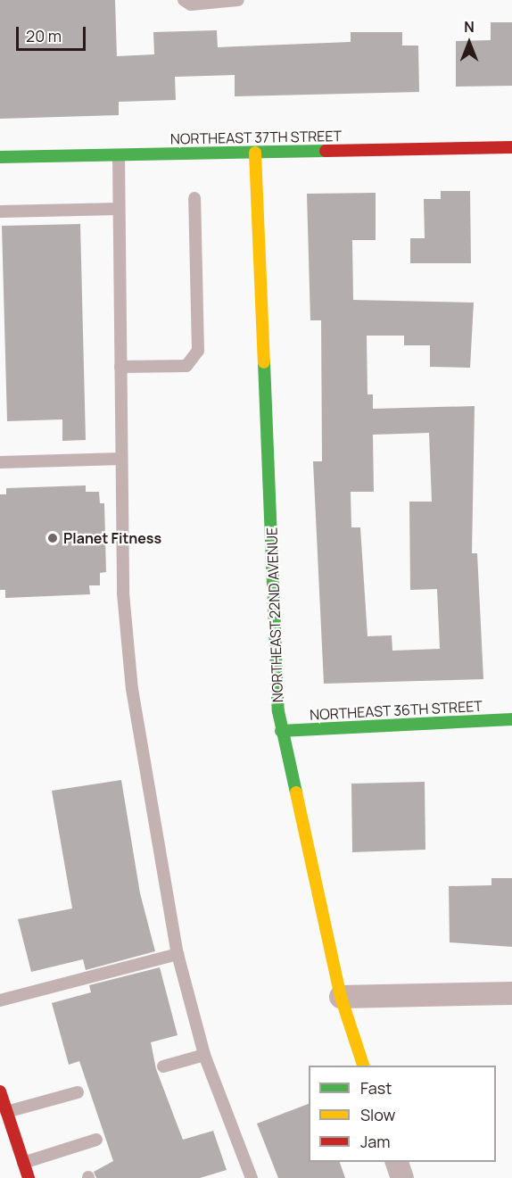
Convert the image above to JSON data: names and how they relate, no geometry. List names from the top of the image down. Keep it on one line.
{"streets":{"street":["NORTHEAST 37TH STREET","NORTHEAST 22ND AVENUE","NORTHEAST 36TH STREET"]},"crossings":[["NORTHEAST 37TH STREET","NORTHEAST 22ND AVENUE"],["NORTHEAST 22ND AVENUE","NORTHEAST 36TH STREET"]],"places":["Planet Fitness"],"legend":["Fast","Slow","Jam"],"scale_bar":"20 m","north":"top"}
